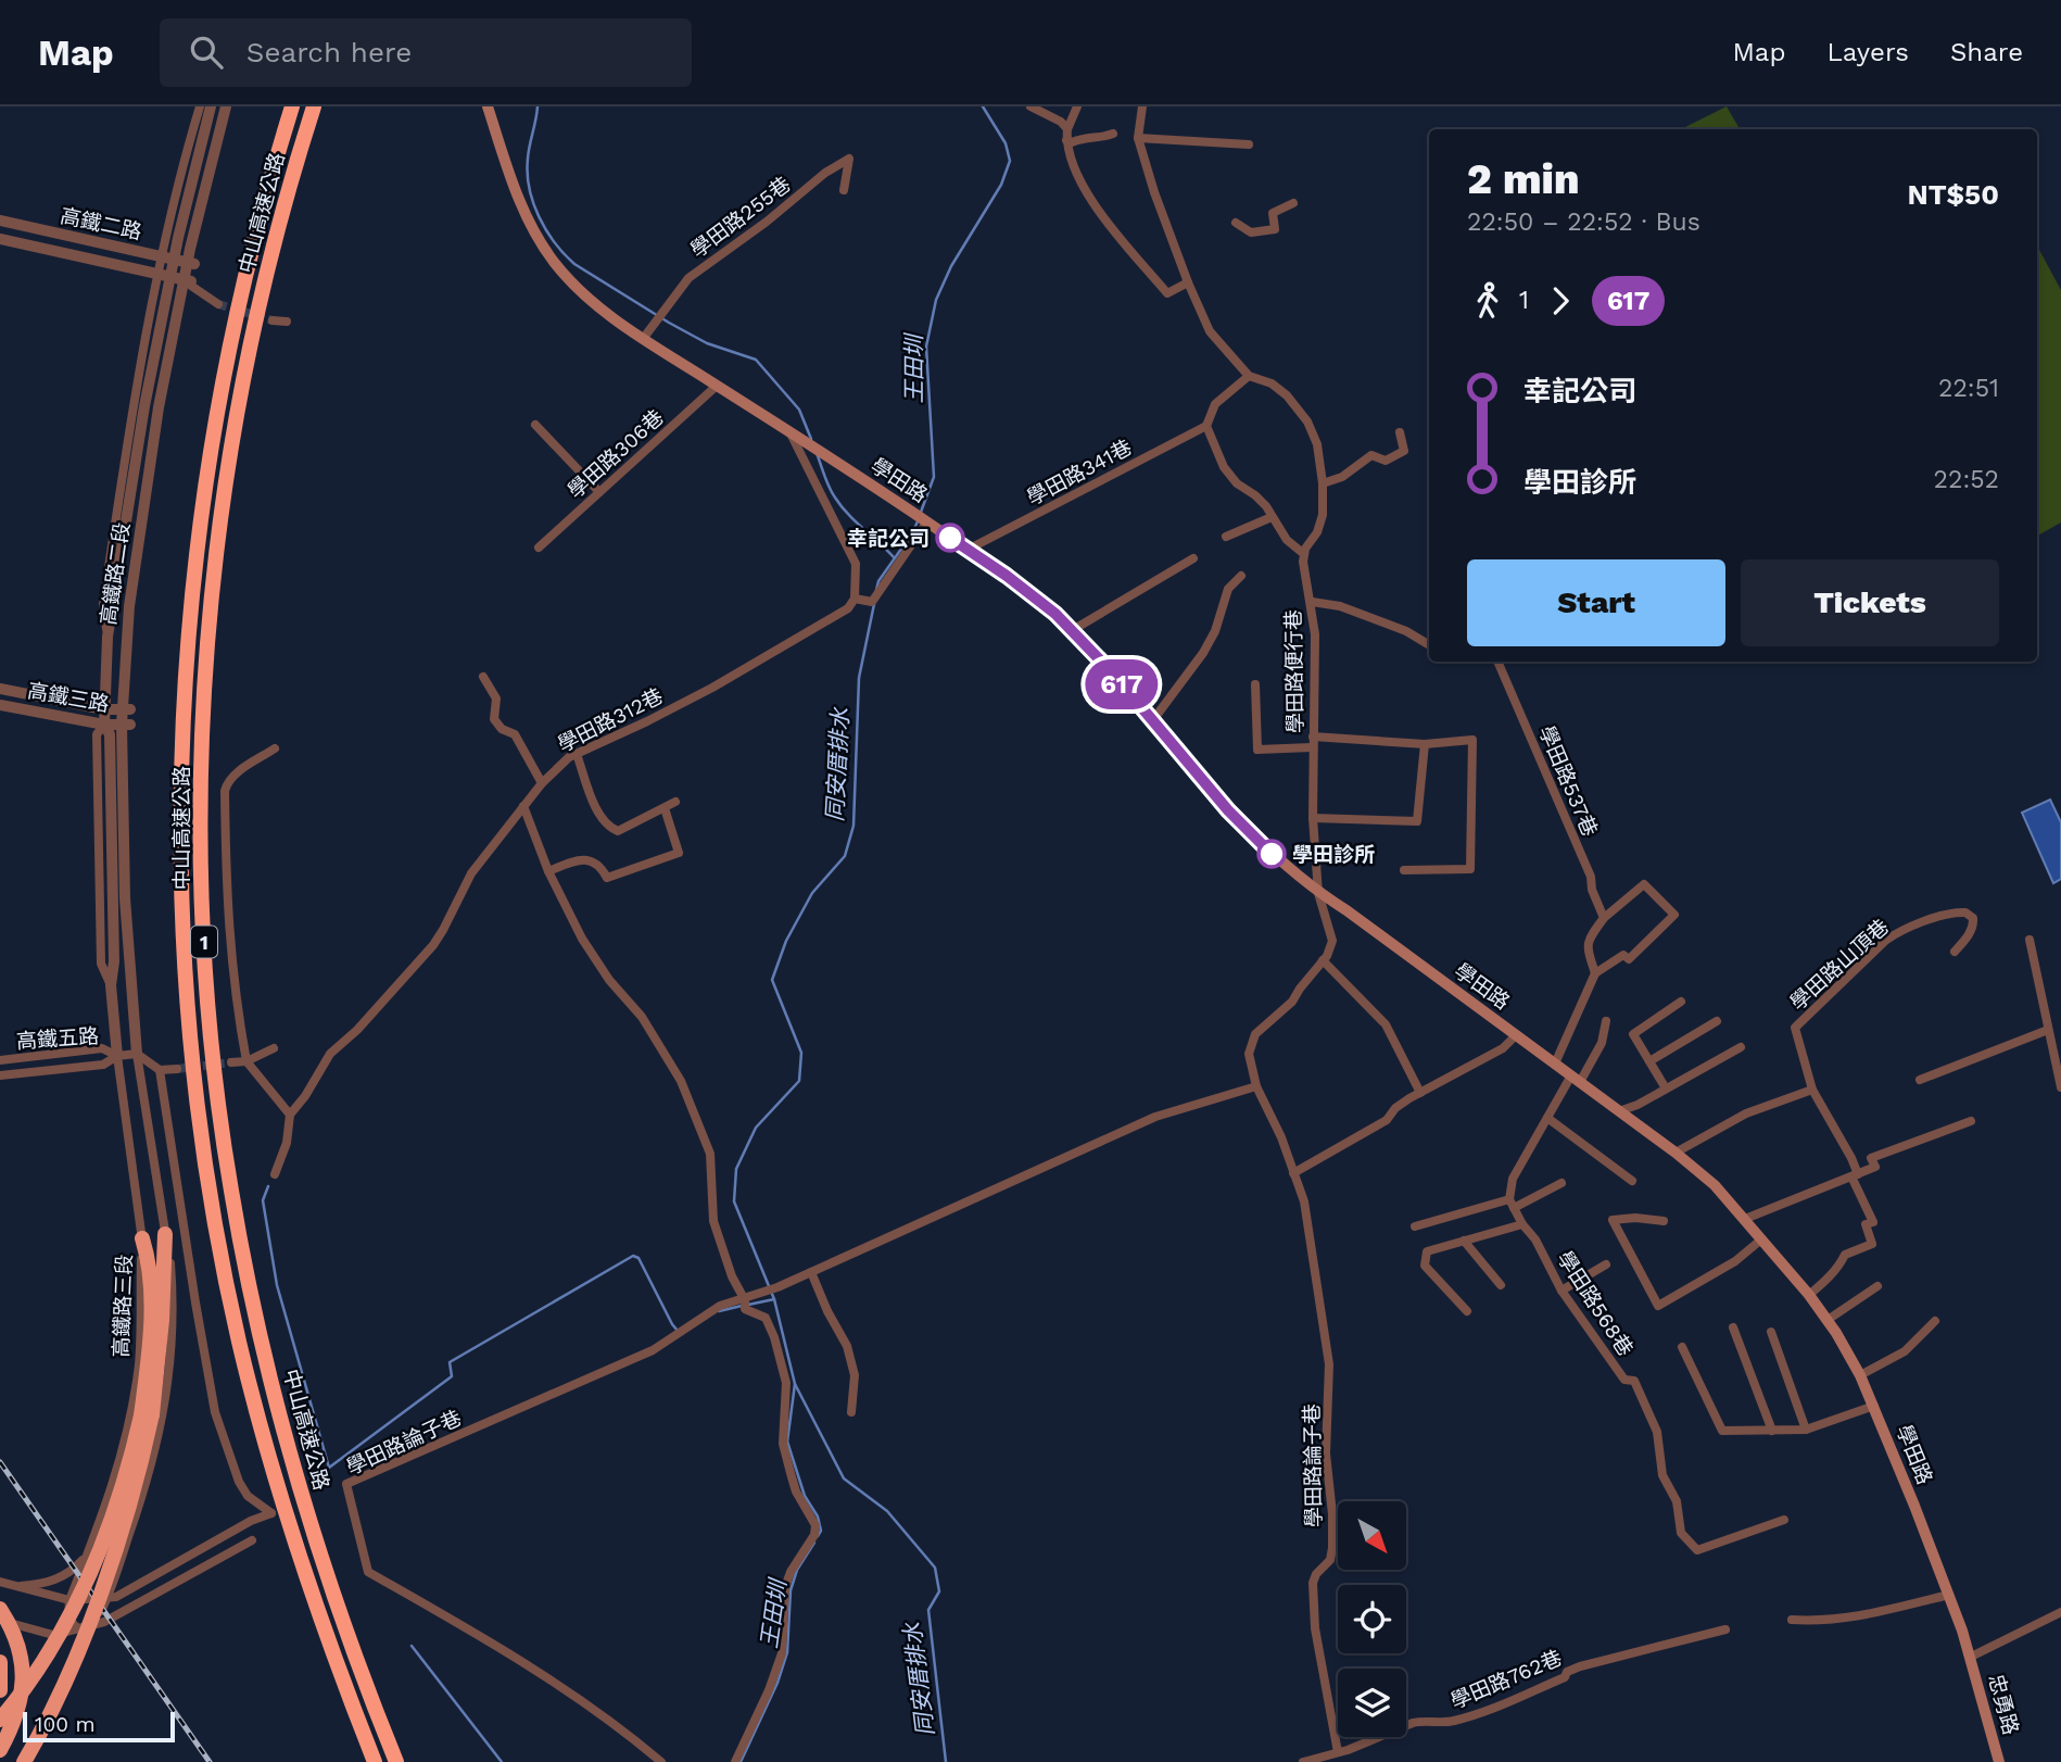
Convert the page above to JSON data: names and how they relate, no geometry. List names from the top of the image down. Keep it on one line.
{"streets":{"highway":["中山高速公路","1"],"main road":["學田路","忠勇路"],"street":["學田路255巷","高鐵二路","學田路306巷","學田路341巷","高鐵路二段","學田路便行巷","高鐵三路","學田路312巷","學田路537巷","學田路山頂巷","高鐵五路","學田路568巷","高鐵路三段","學田路論子巷","學田路762巷"]},"crossings":[["高鐵二路","高鐵路二段"],["學田路341巷","學田路"],["學田路","學田路便行巷"],["學田路","學田路312巷"],["學田路","學田路山頂巷"],["學田路","學田路論子巷"],["學田路","忠勇路"],["高鐵路二段","高鐵三路"],["高鐵路二段","高鐵五路"],["高鐵路二段","高鐵路三段"],["學田路便行巷","學田路論子巷"],["高鐵五路","高鐵路三段"],["學田路論子巷","學田路762巷"]],"water":["王田圳","同安厝排水"],"places":["幸記公司","學田診所"],"lines":["bus line 617"],"scale_bar":"100 m","north":"bottom right","page":{"header":"Map","search":"Search here","nav":["Map","Layers","Share"],"on_map":"617","heading":["2 min","22:50 – 22:52 · Bus","NT$50"],"legs":["1","617"],"list":[{"name":"幸記公司","value":"22:51"},{"name":"學田診所","value":"22:52"}],"buttons":["Start","Tickets"],"scale":"100 m"}}
